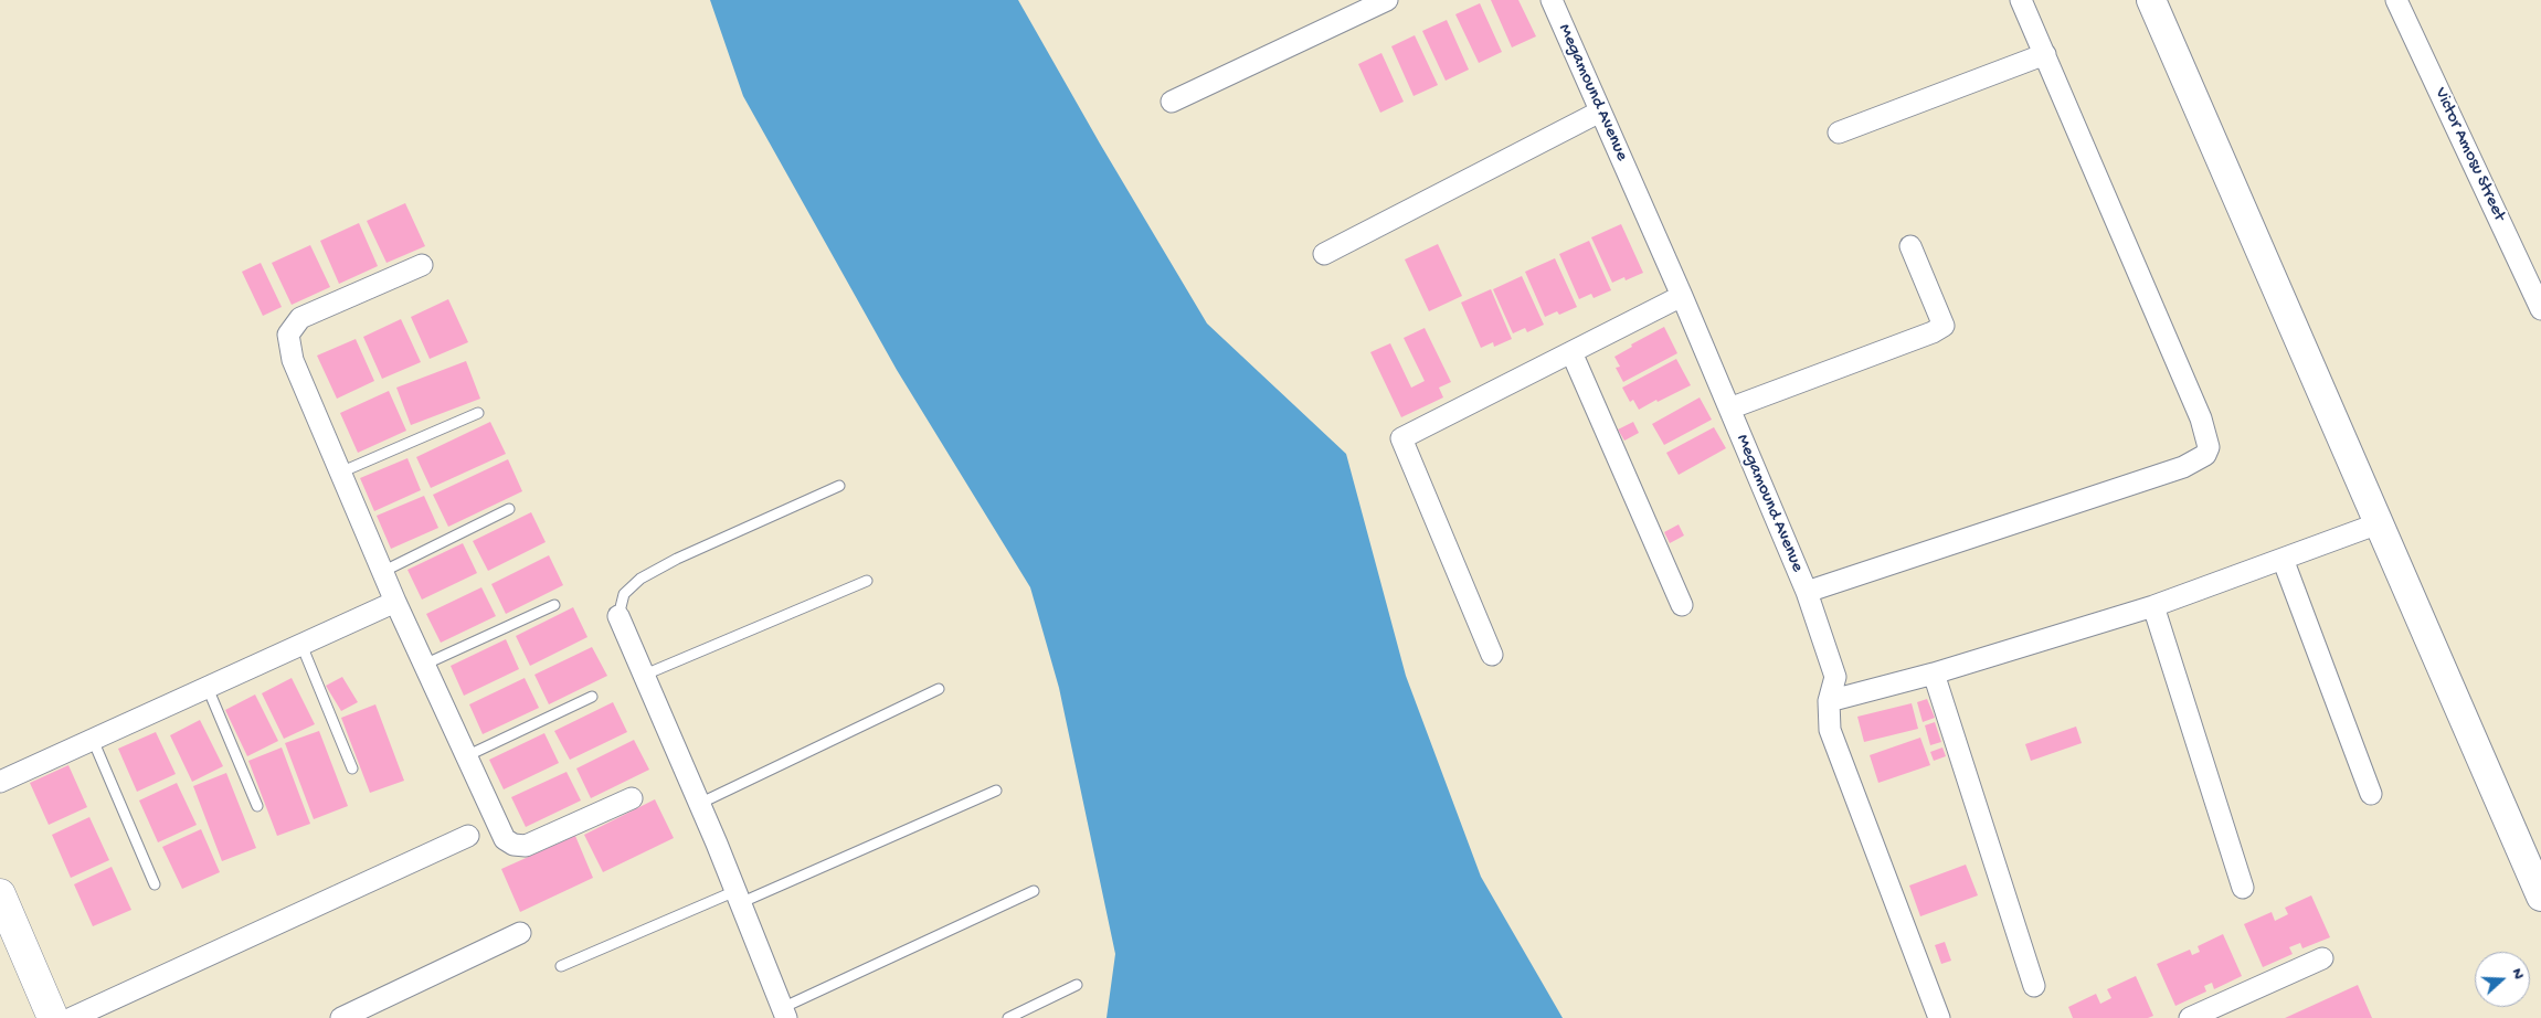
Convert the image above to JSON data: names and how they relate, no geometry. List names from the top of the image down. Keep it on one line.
{"streets":{"street":["Megamound Avenue","Victor Amosu Street"]},"north":"right"}
